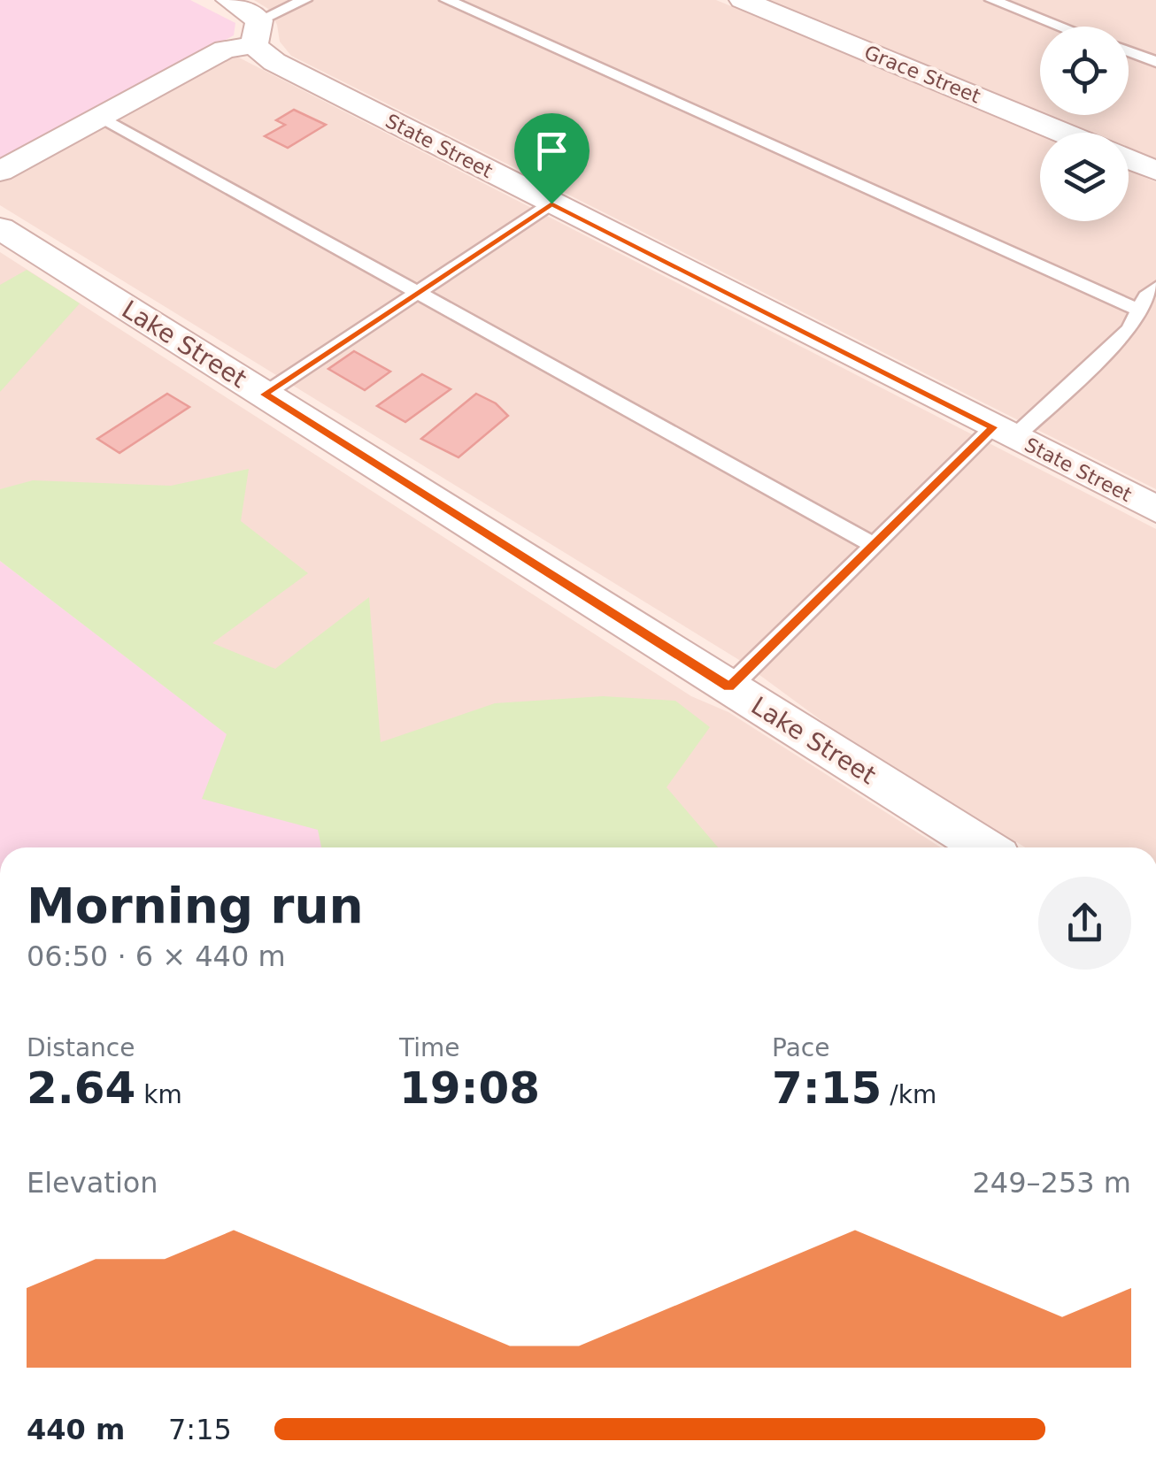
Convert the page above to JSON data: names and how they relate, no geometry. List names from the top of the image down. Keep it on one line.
{"streets":{"street":["Grace Street","State Street","Lake Street"]},"page":{"heading":["Morning run","06:50 · 6 × 440 m"],"stats":[["Distance","2.64 km"],["Time","19:08"],["Pace","7:15 /km"]],"chart":["Elevation","249–253 m"],"list":[{"name":"440 m","note":"7:15"}]}}
